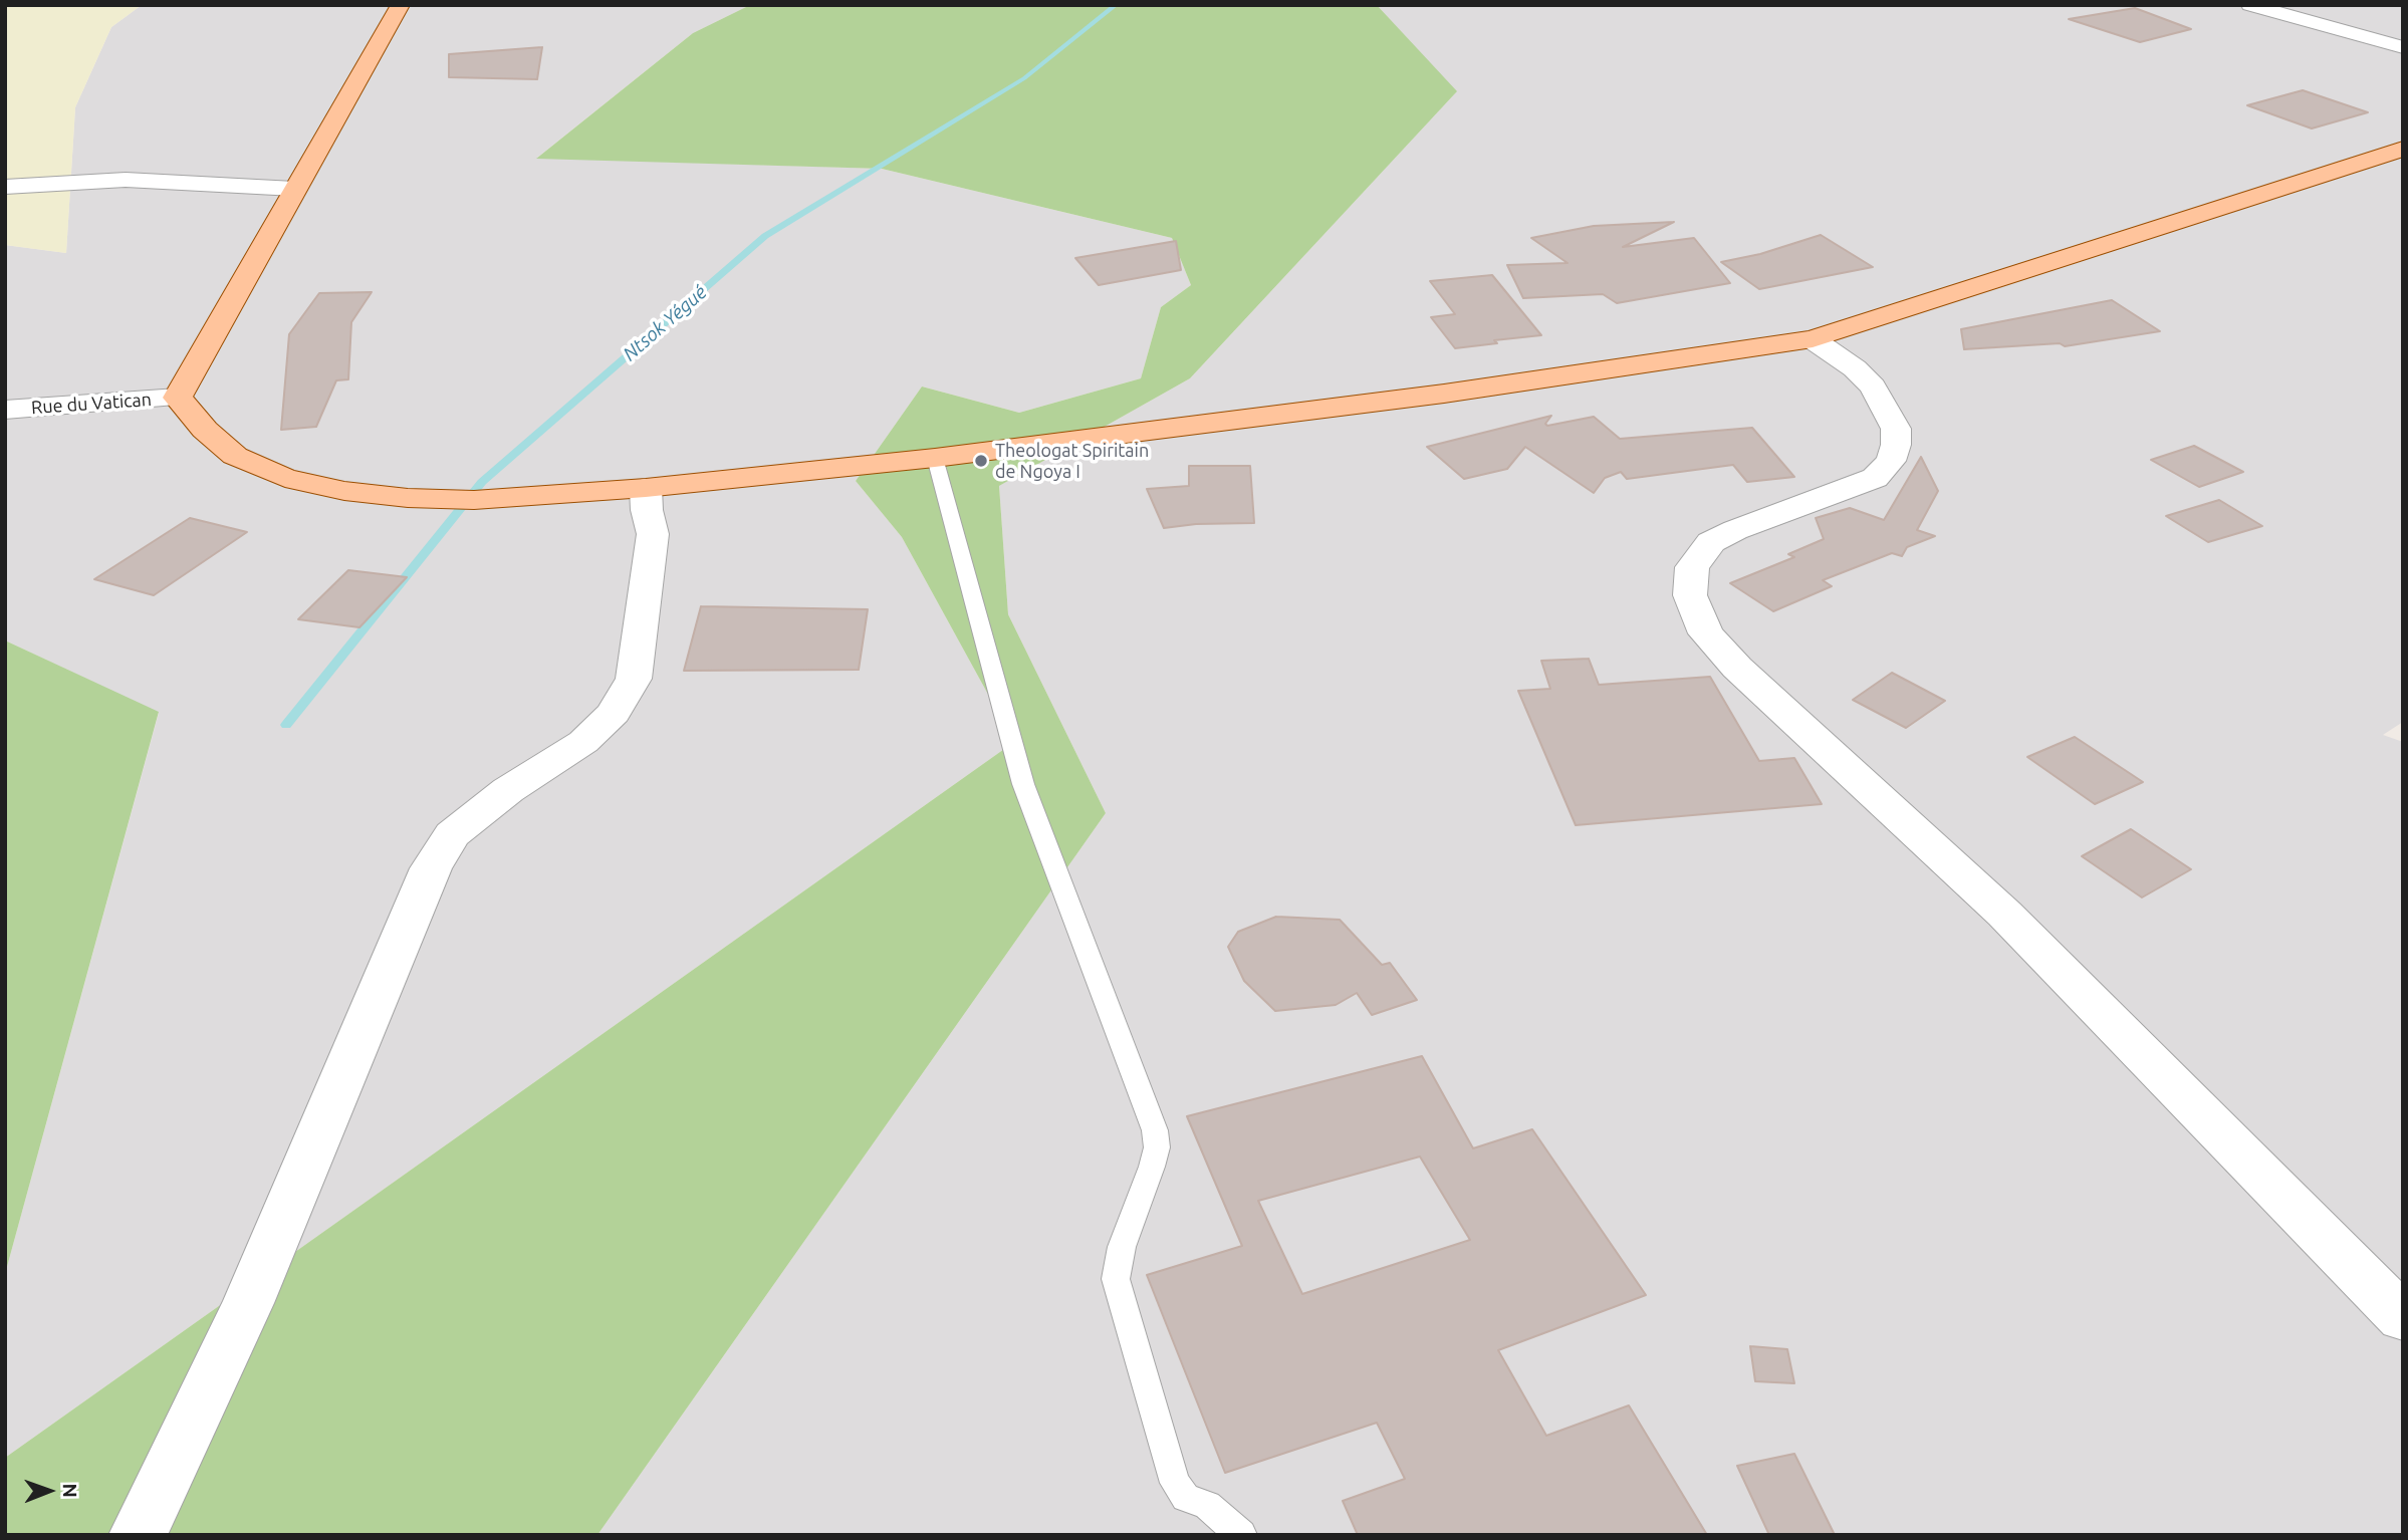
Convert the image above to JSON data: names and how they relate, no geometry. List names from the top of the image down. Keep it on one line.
{"streets":{"street":["Rue du Vatican"]},"water":["Ntsok Yégué"],"places":["Theologat Spiritain de Ngoya I"],"north":"right"}
